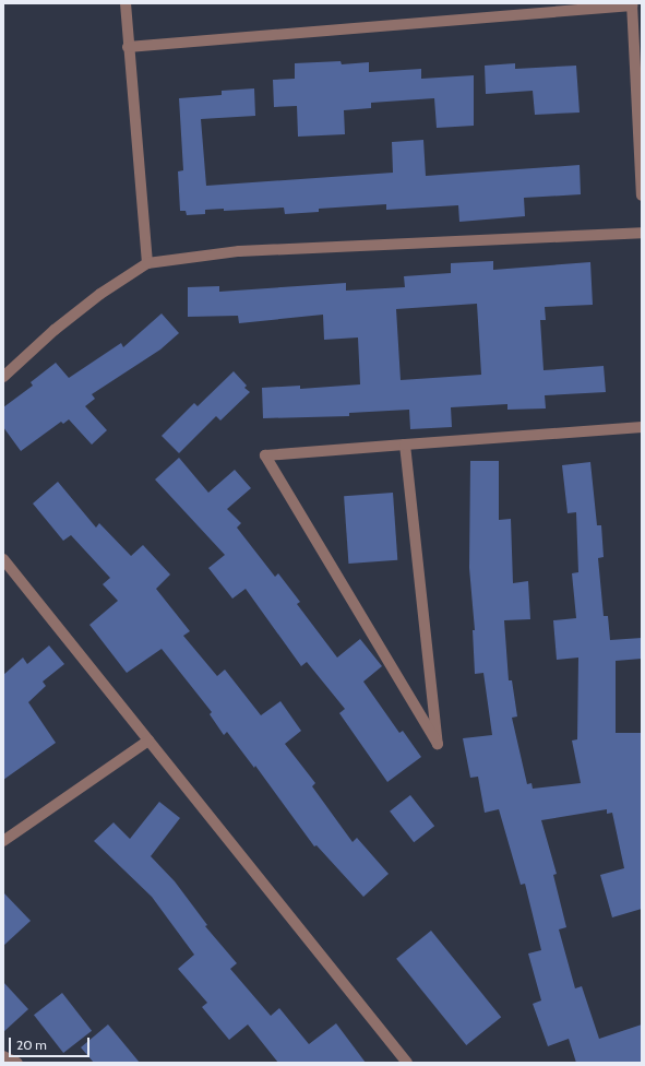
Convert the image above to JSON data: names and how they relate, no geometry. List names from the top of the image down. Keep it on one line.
{"scale_bar":"20 m"}
